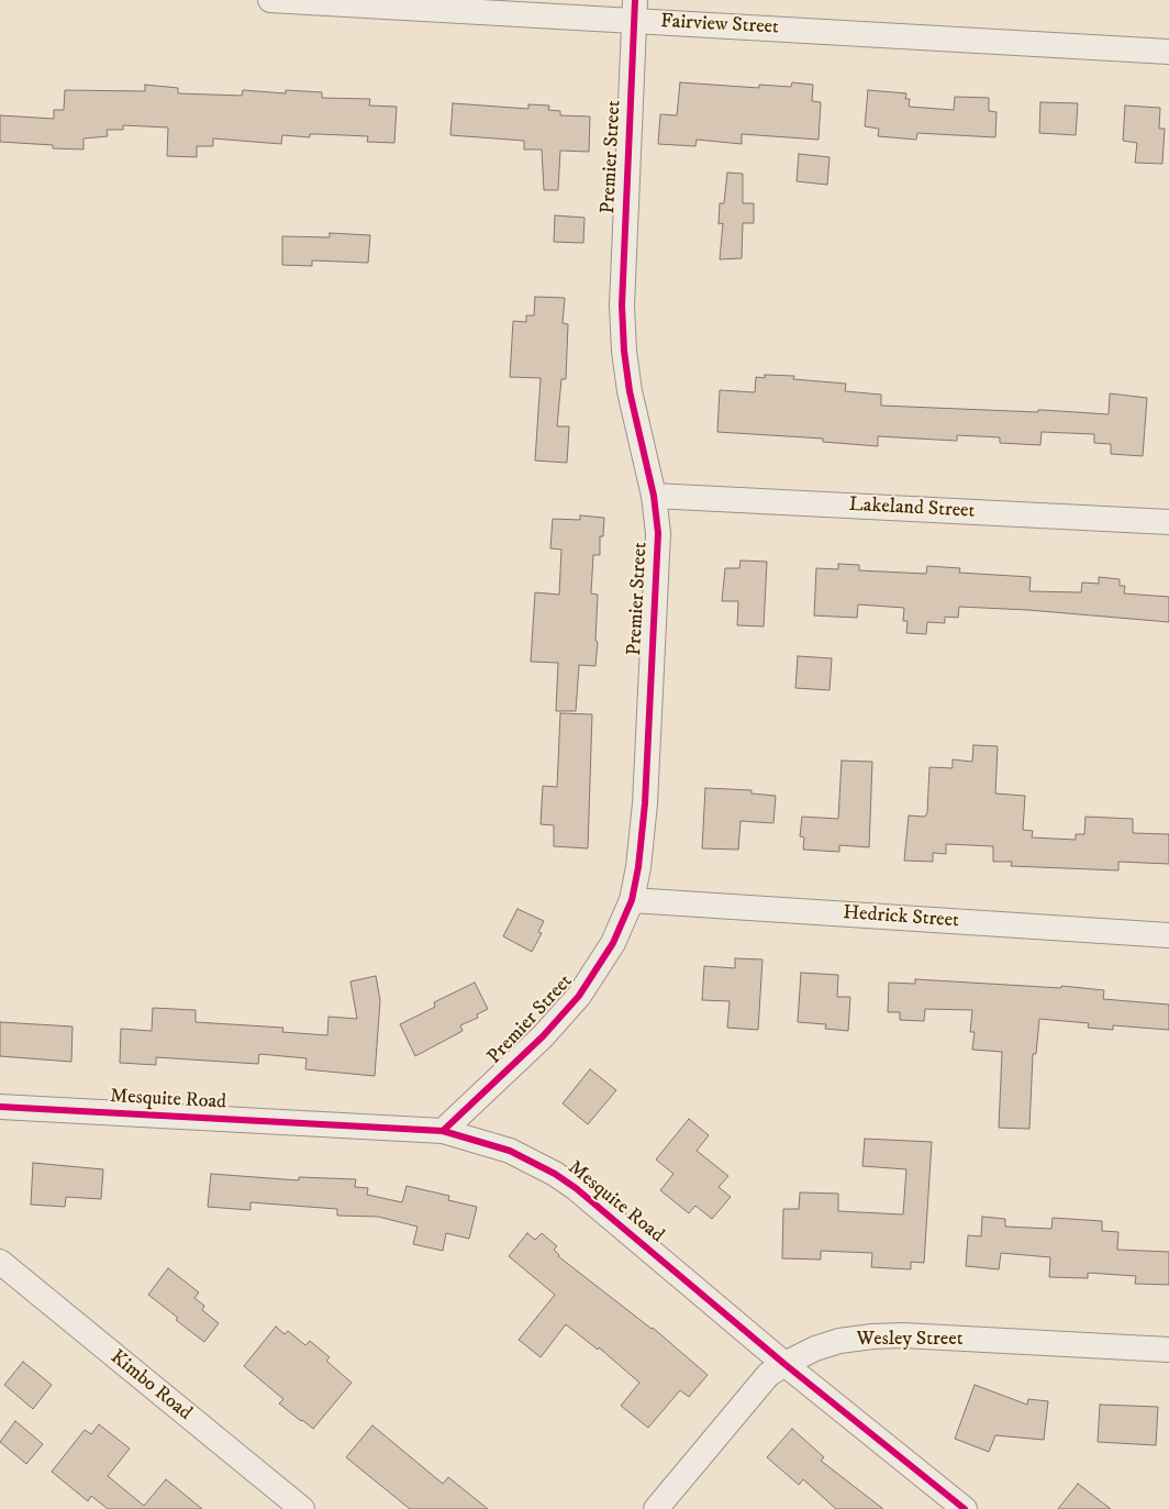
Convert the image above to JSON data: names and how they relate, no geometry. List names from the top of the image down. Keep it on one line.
{"streets":{"street":["Fairview Street","Premier Street","Lakeland Street","Hedrick Street","Mesquite Road","Wesley Street","Kimbo Road"]},"crossings":[["Fairview Street","Premier Street"],["Premier Street","Lakeland Street"],["Premier Street","Hedrick Street"],["Premier Street","Mesquite Road"],["Mesquite Road","Wesley Street"]]}
